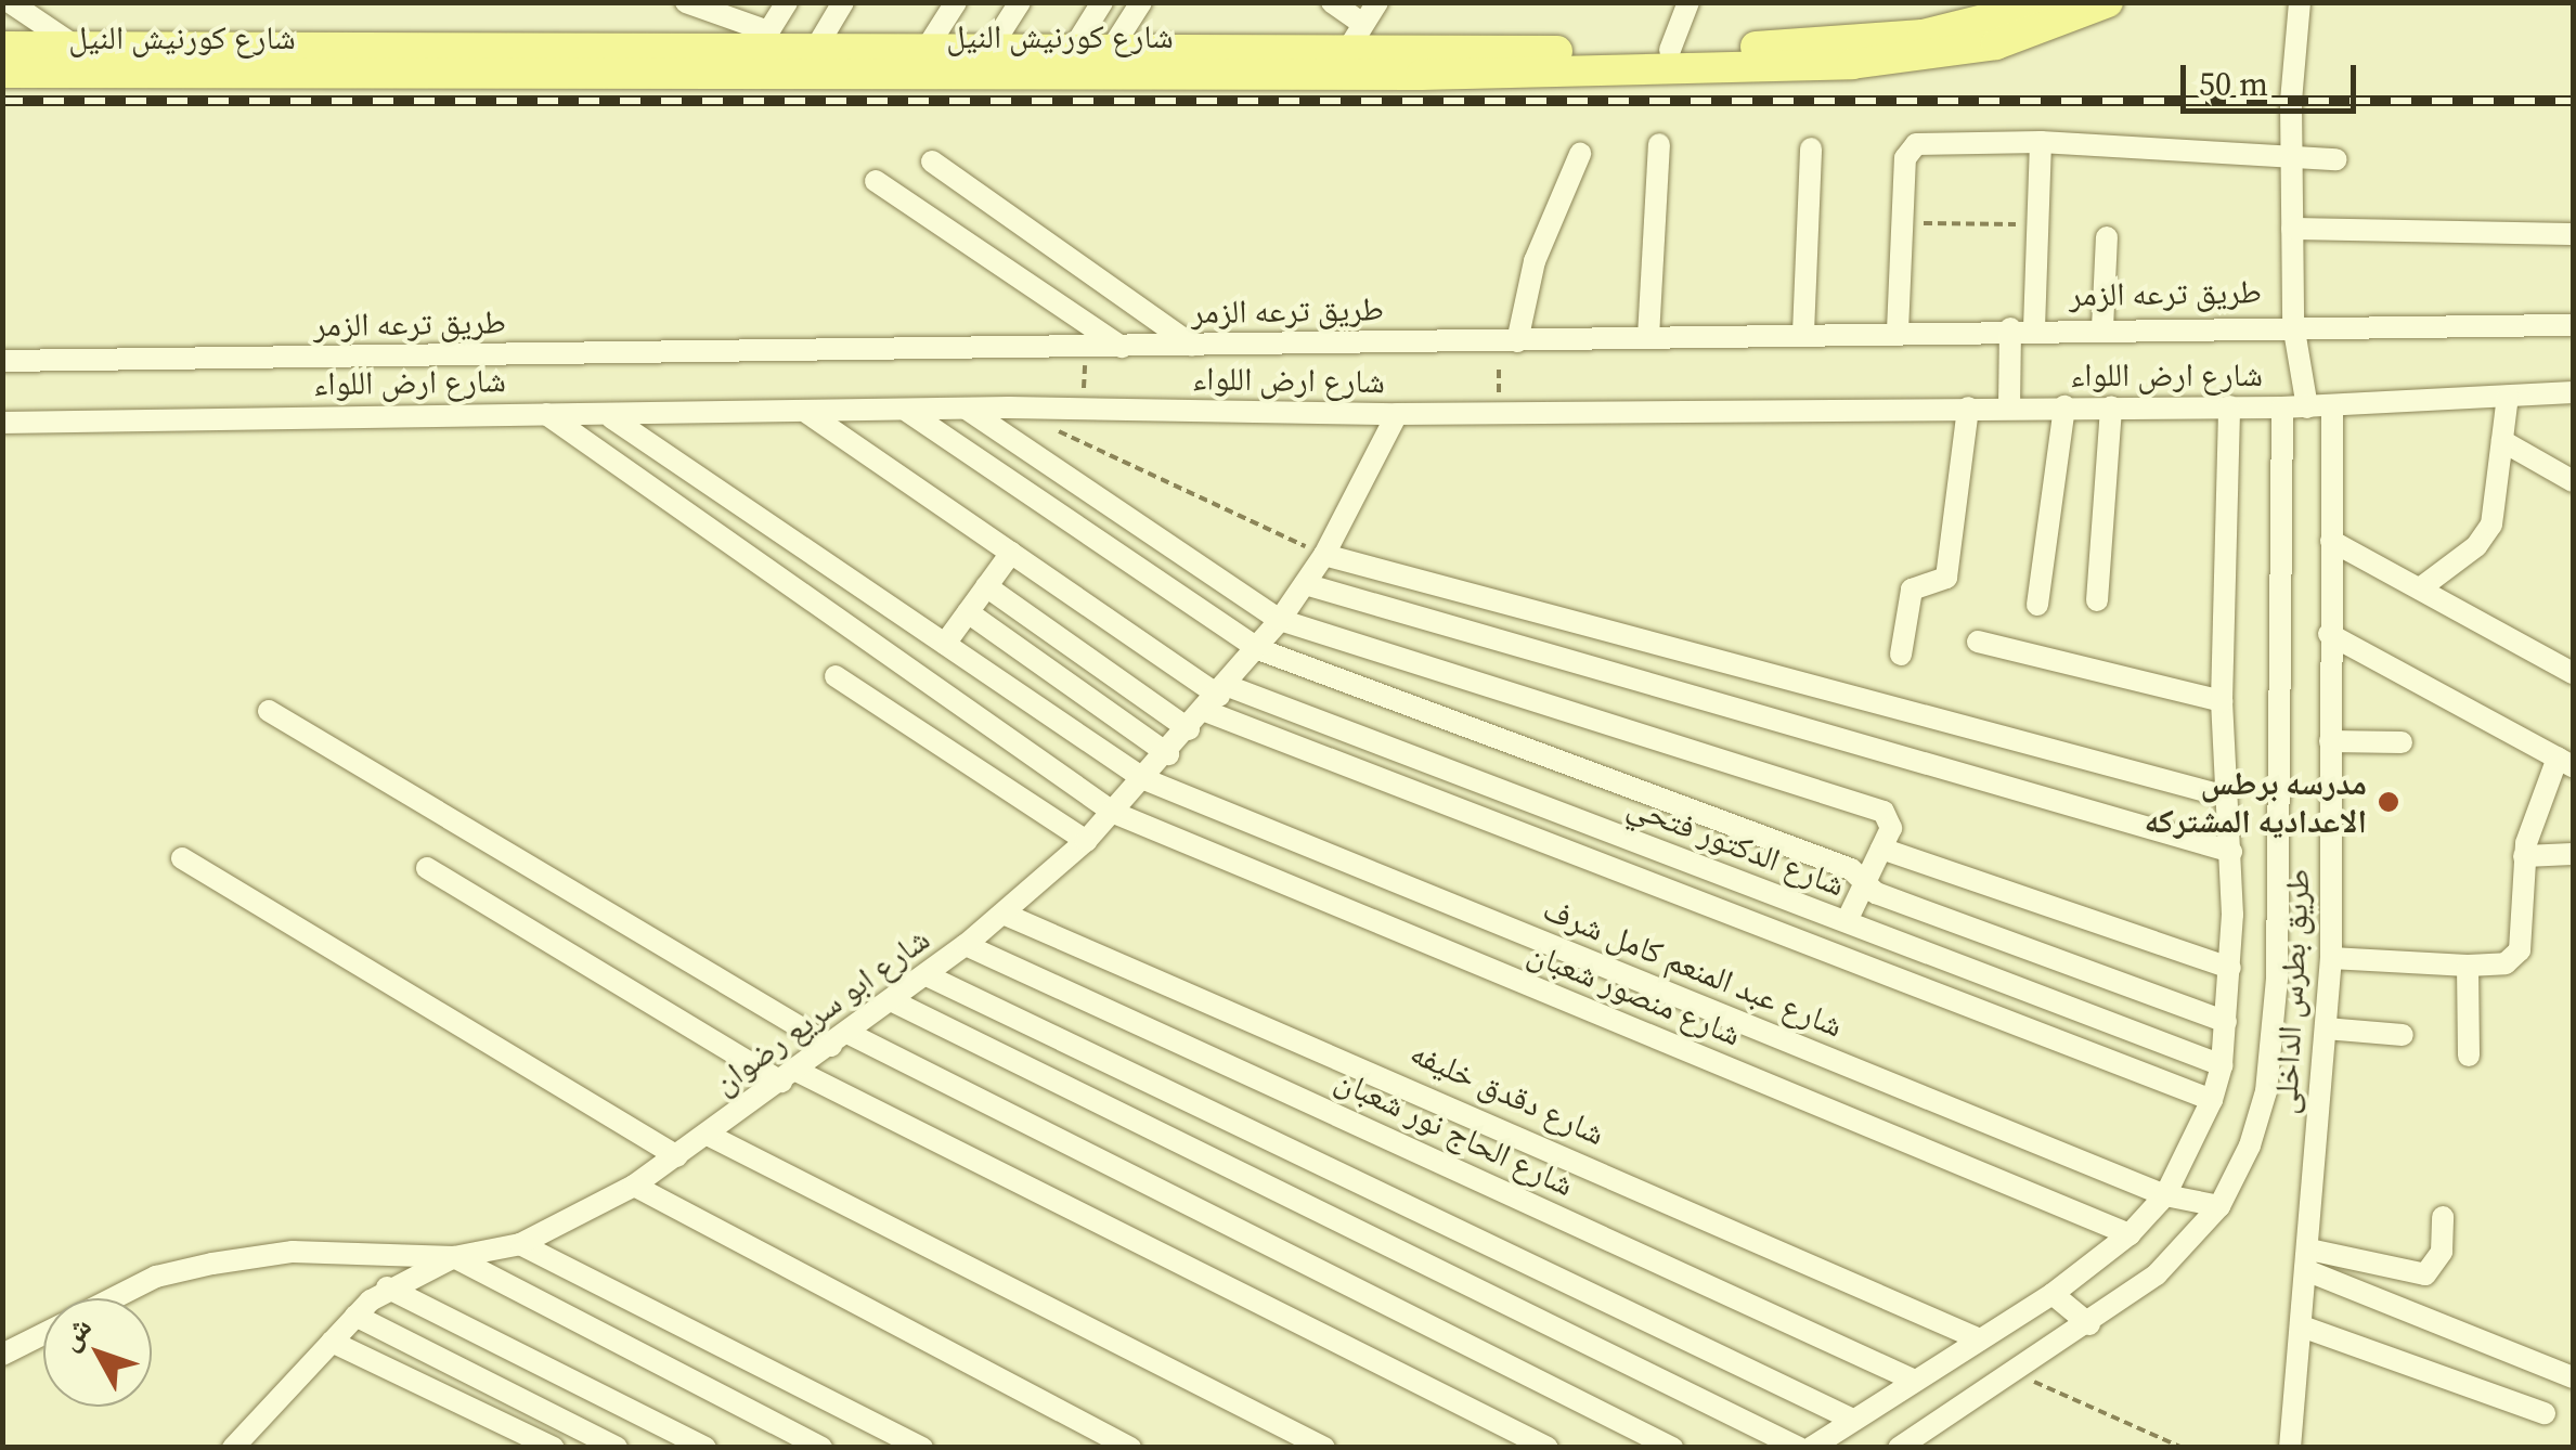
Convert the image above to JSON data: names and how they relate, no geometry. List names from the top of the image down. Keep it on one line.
{"streets":{"main road":["شارع كورنيش النيل"],"street":["طريق ترعه الزمر","شارع ارض اللواء","شارع الدكتور فتحي","شارع عبد المنعم كامل شرف","طريق بطرس الداخلى","شارع منصور شعبان","شارع ابو سريع رضوان","شارع دقدق خليفه","شارع الحاج نور شعبان"]},"crossings":[["شارع ارض اللواء","شارع عبد المنعم كامل شرف"],["شارع ارض اللواء","طريق بطرس الداخلى"],["شارع ارض اللواء","شارع منصور شعبان"],["شارع ارض اللواء","شارع ابو سريع رضوان"],["شارع الدكتور فتحي","شارع ابو سريع رضوان"],["شارع عبد المنعم كامل شرف","شارع ابو سريع رضوان"],["شارع منصور شعبان","شارع ابو سريع رضوان"],["شارع ابو سريع رضوان","شارع دقدق خليفه"],["شارع ابو سريع رضوان","شارع الحاج نور شعبان"]],"places":["مدرسه برطس الاعداديه المشتركه"],"scale_bar":"50 m","north":"top left"}
